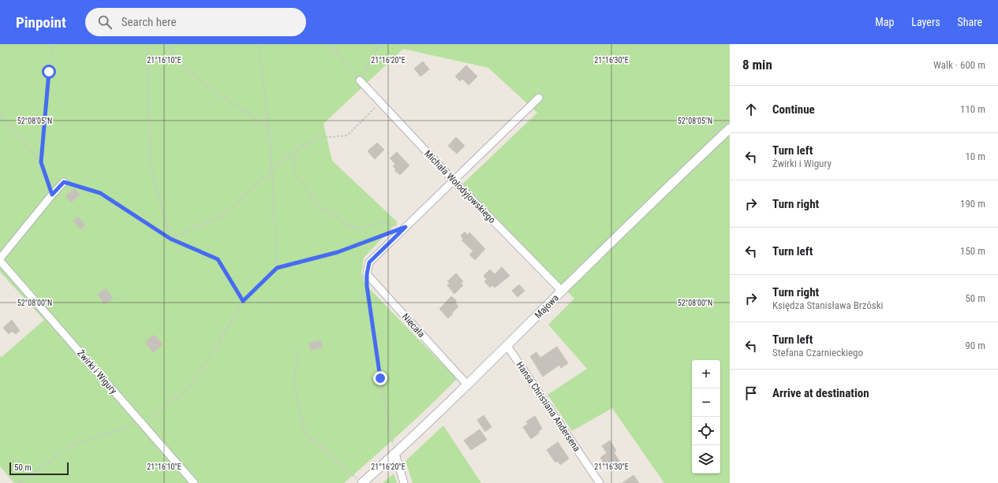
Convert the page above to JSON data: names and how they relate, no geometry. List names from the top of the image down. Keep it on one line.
{"streets":{"street":["Michała Wołodyjowskiego","Majowa","Niecała","Żwirki i Wigury","Hansa Christiana Andersena"]},"crossings":[["Michała Wołodyjowskiego","Majowa"],["Majowa","Niecała"],["Majowa","Hansa Christiana Andersena"]],"scale_bar":"50 m","page":{"header":"Pinpoint","search":"Search here","nav":["Map","Layers","Share"],"heading":["8 min","Walk · 600 m"],"list":[["Continue","110 m"],["Turn left","Żwirki i Wigury","10 m"],["Turn right","190 m"],["Turn left","150 m"],["Turn right","Księdza Stanisława Brzóski","50 m"],["Turn left","Stefana Czarnieckiego","90 m"],"Arrive at destination"],"map_buttons":["+","−"],"scale":"50 m"},"coordinates":["21°16'10\"E","21°16'20\"E","21°16'30\"E","52°08'05\"N","52°08'00\"N"]}
